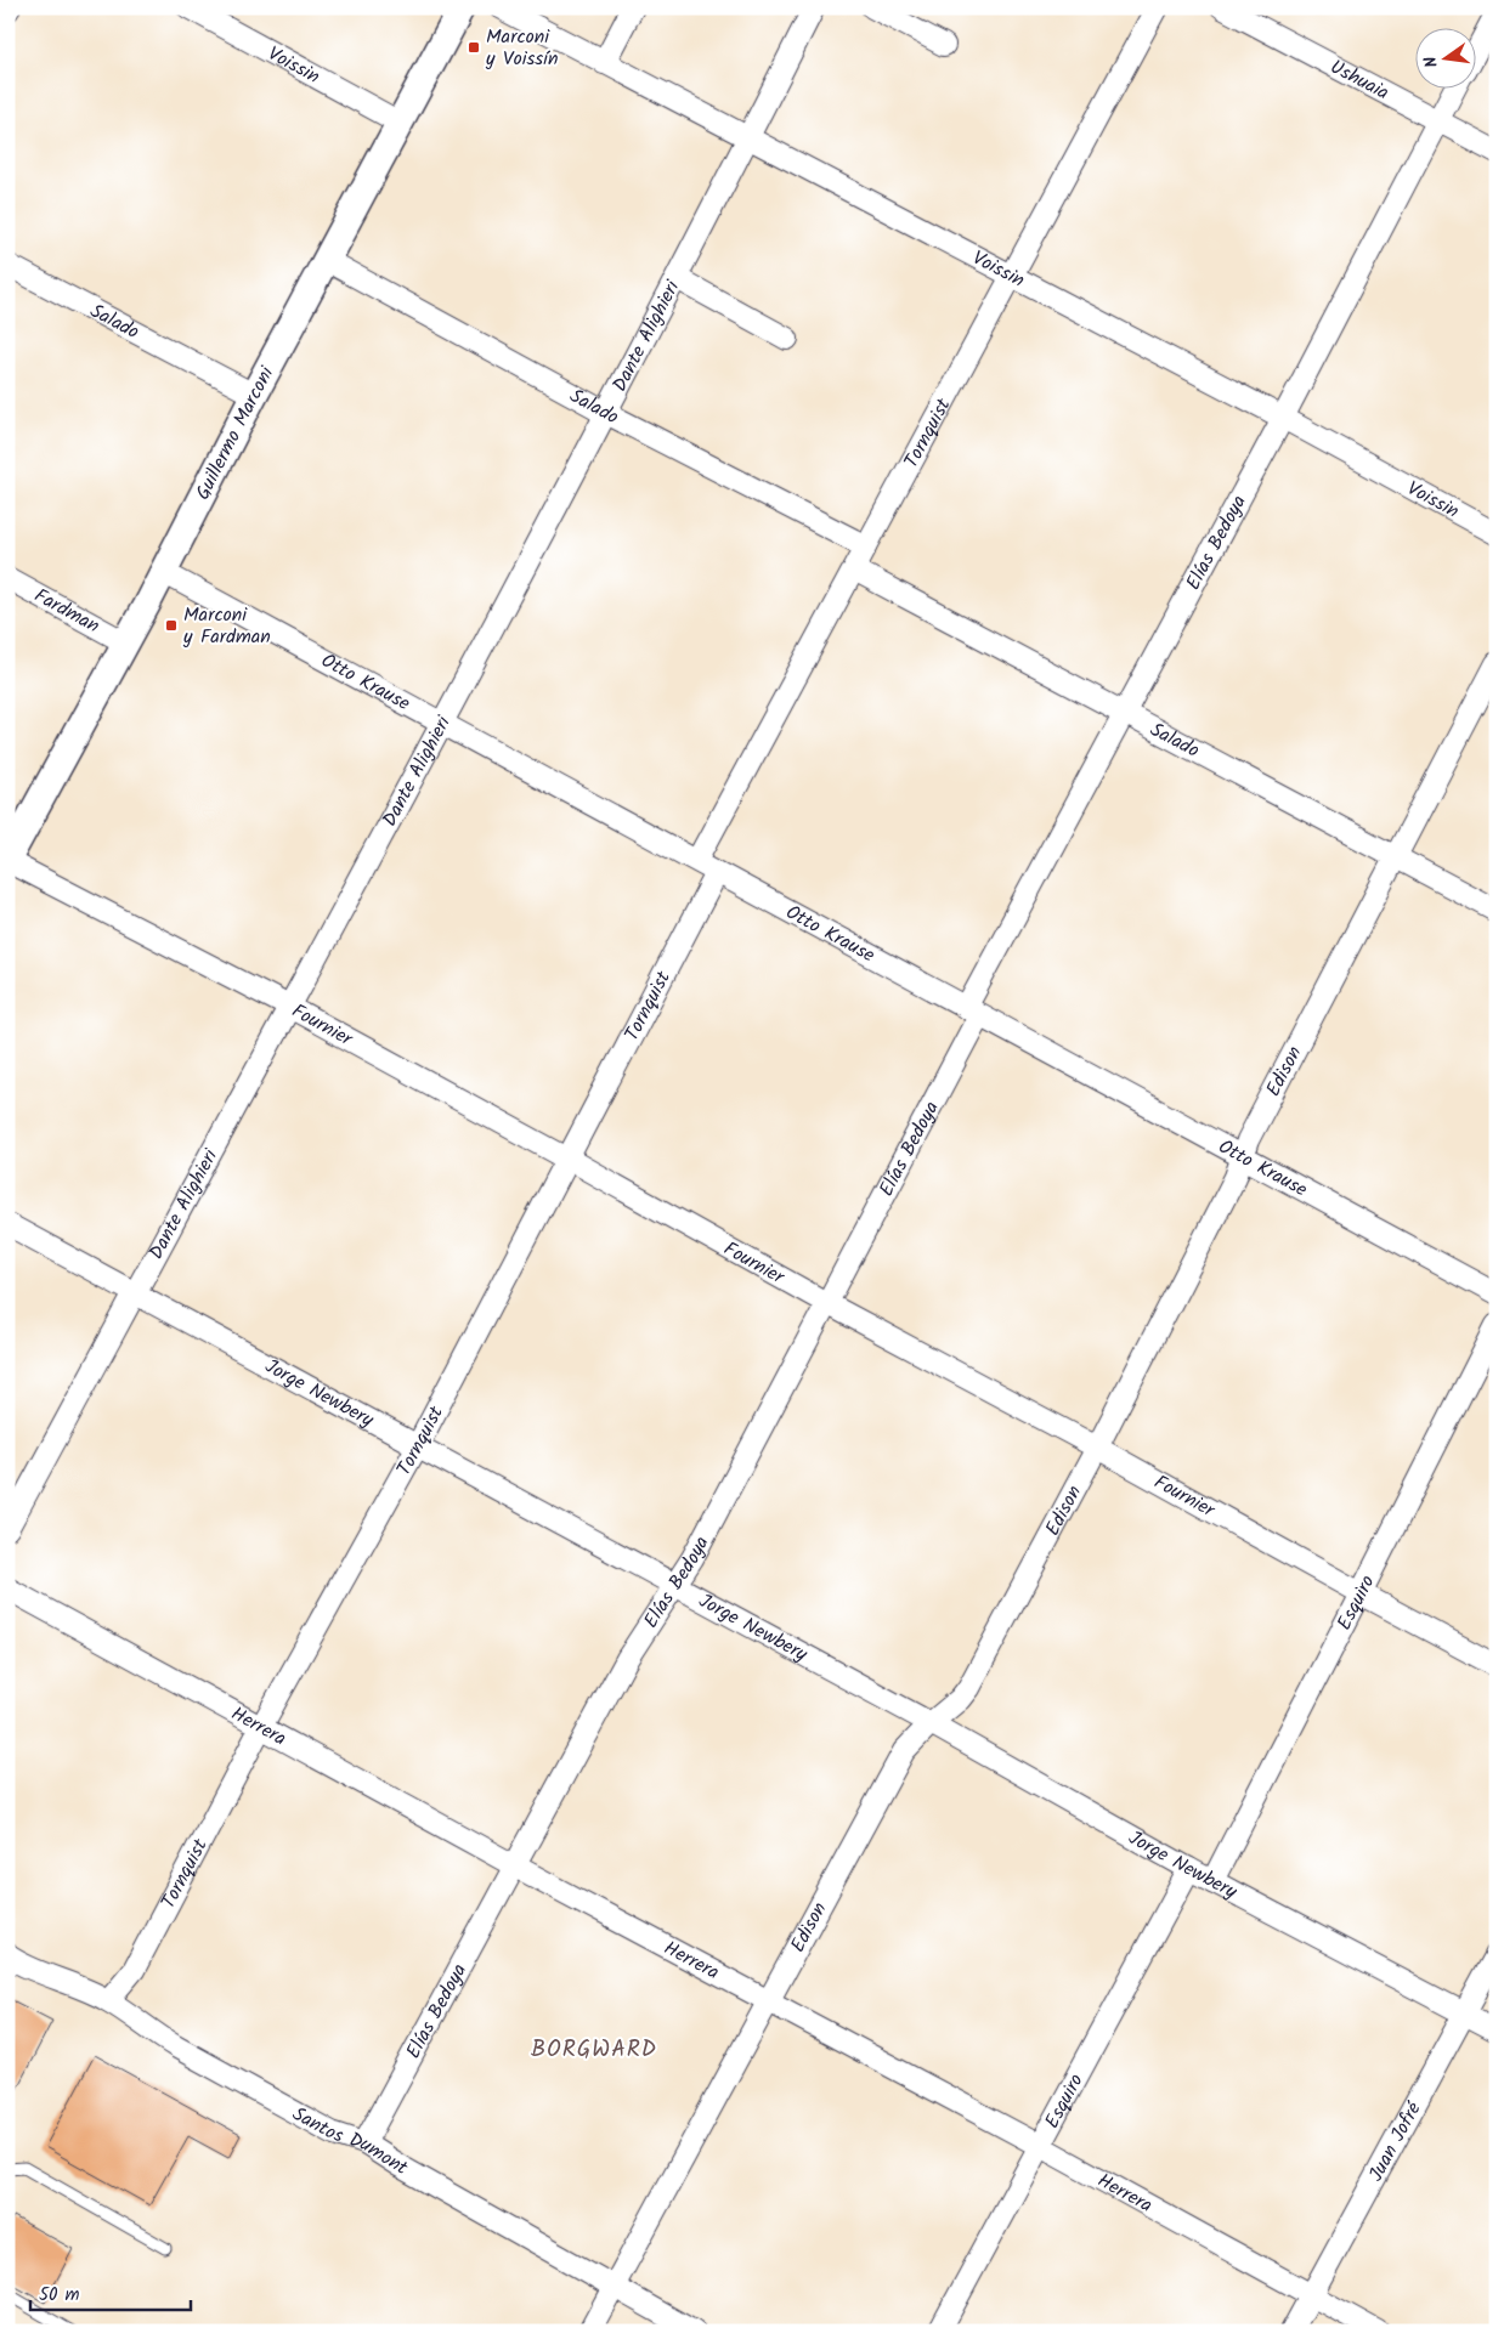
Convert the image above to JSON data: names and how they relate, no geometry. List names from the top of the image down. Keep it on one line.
{"streets":{"street":["Voissin","Ushuaia","Salado","Dante Alighieri","Guillermo Marconi","Tornquist","Elías Bedoya","Fardman","Otto Krause","Fournier","Edison","Jorge Newbery","Esquiro","Herrera","Santos Dumont","Juan Jofré"]},"crossings":[["Voissin","Dante Alighieri"],["Voissin","Guillermo Marconi"],["Voissin","Tornquist"],["Voissin","Elías Bedoya"],["Ushuaia","Elías Bedoya"],["Salado","Dante Alighieri"],["Salado","Guillermo Marconi"],["Salado","Tornquist"],["Salado","Elías Bedoya"],["Salado","Edison"],["Dante Alighieri","Otto Krause"],["Dante Alighieri","Fournier"],["Dante Alighieri","Jorge Newbery"],["Guillermo Marconi","Fardman"],["Guillermo Marconi","Otto Krause"],["Guillermo Marconi","Fournier"],["Tornquist","Otto Krause"],["Tornquist","Fournier"],["Tornquist","Jorge Newbery"],["Tornquist","Herrera"],["Tornquist","Santos Dumont"],["Elías Bedoya","Otto Krause"],["Elías Bedoya","Fournier"],["Elías Bedoya","Jorge Newbery"],["Elías Bedoya","Herrera"],["Elías Bedoya","Santos Dumont"],["Otto Krause","Edison"],["Fournier","Edison"],["Fournier","Esquiro"],["Edison","Jorge Newbery"],["Edison","Herrera"],["Edison","Santos Dumont"],["Jorge Newbery","Esquiro"],["Jorge Newbery","Juan Jofré"],["Esquiro","Herrera"],["Herrera","Juan Jofré"]],"districts":["BORGWARD"],"places":{"transit":["Marconi y Voissín","Marconi y Fardman"]},"scale_bar":"50 m","north":"left"}
